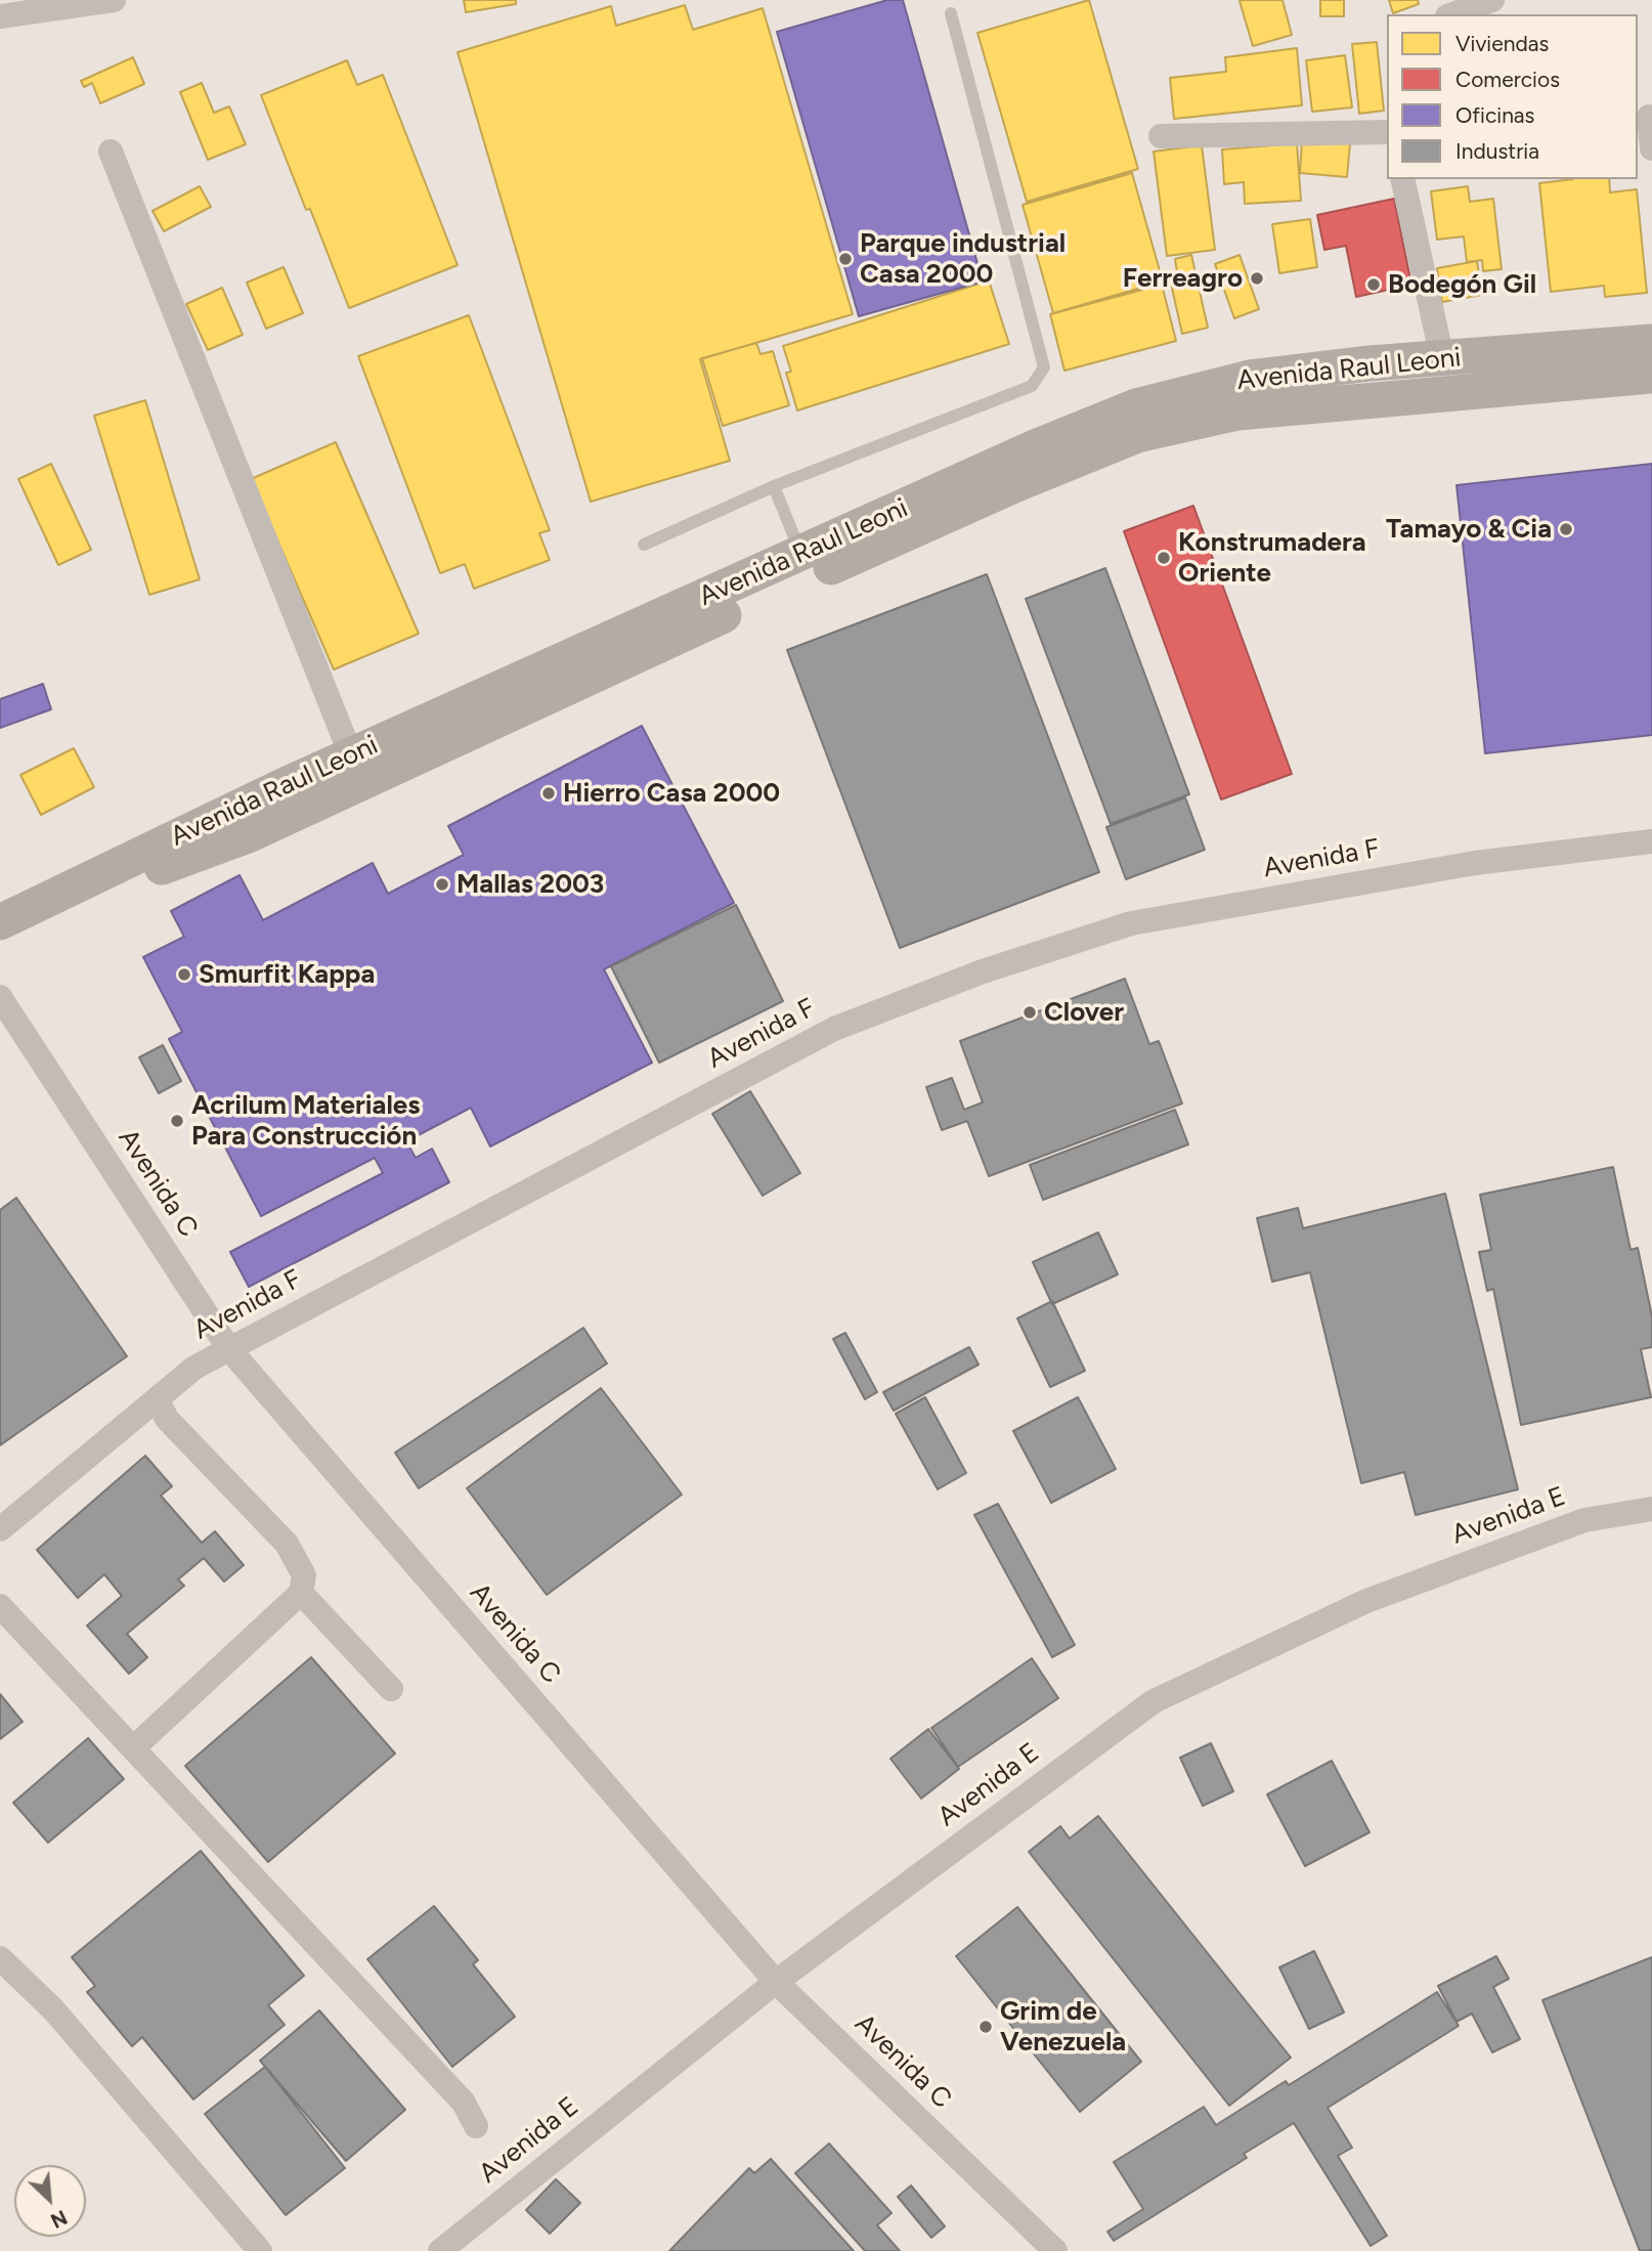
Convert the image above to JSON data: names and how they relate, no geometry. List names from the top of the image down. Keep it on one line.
{"streets":{"main road":["Avenida Raul Leoni"],"street":["Avenida F","Avenida C","Avenida E"]},"crossings":[["Avenida F","Avenida C"],["Avenida C","Avenida E"]],"places":["Parque industrial Casa 2000","Ferreagro","Bodegón Gil","Tamayo & Cia","Konstrumadera Oriente","Hierro Casa 2000","Mallas 2003","Smurfit Kappa","Clover","Acrilum Materiales Para Construcción","Grim de Venezuela"],"legend":["Viviendas","Comercios","Oficinas","Industria"],"north":"bottom right"}
